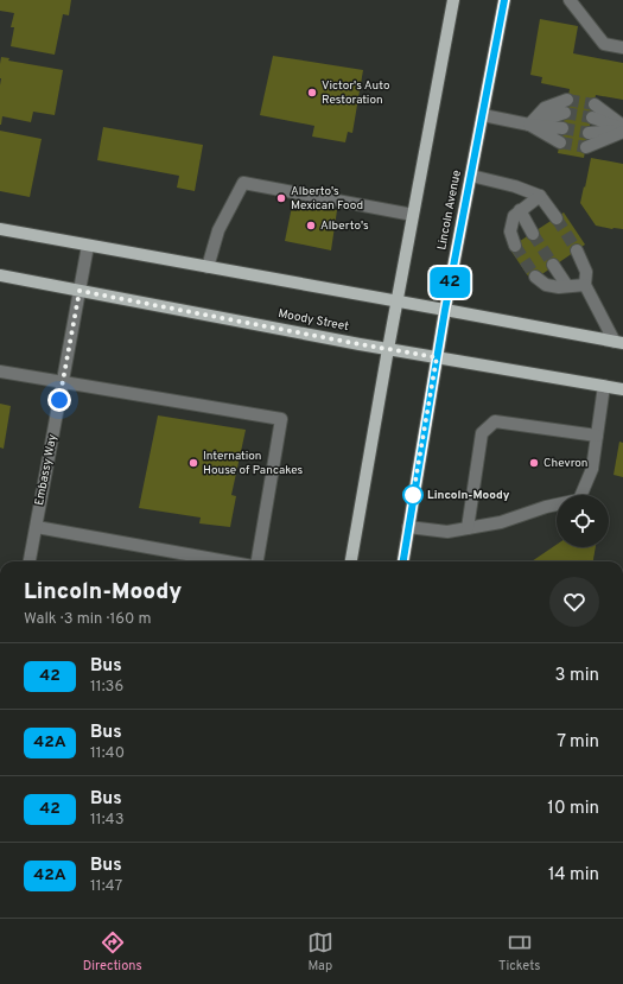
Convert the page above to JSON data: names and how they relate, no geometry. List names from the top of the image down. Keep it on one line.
{"streets":{"main road":["Lincoln Avenue","Moody Street"],"lane":["Embassy Way"]},"crossings":[["Lincoln Avenue","Moody Street"],["Moody Street","Embassy Way"]],"places":["Victor's Auto Restoration","Alberto's Mexican Food","Alberto's","Internation House of Pancakes","Chevron","Lincoln-Moody"],"lines":["bus line 42"],"page":{"on_map":"42","heading":["Lincoln-Moody","Walk · 3 min · 160 m"],"list":[{"mark":"42","name":"Bus","note":"11:36","value":"3 min"},{"mark":"42A","name":"Bus","note":"11:40","value":"7 min"},{"mark":"42","name":"Bus","note":"11:43","value":"10 min"},{"mark":"42A","name":"Bus","note":"11:47","value":"14 min"}],"tabs":["Directions","Map","Tickets"]}}
